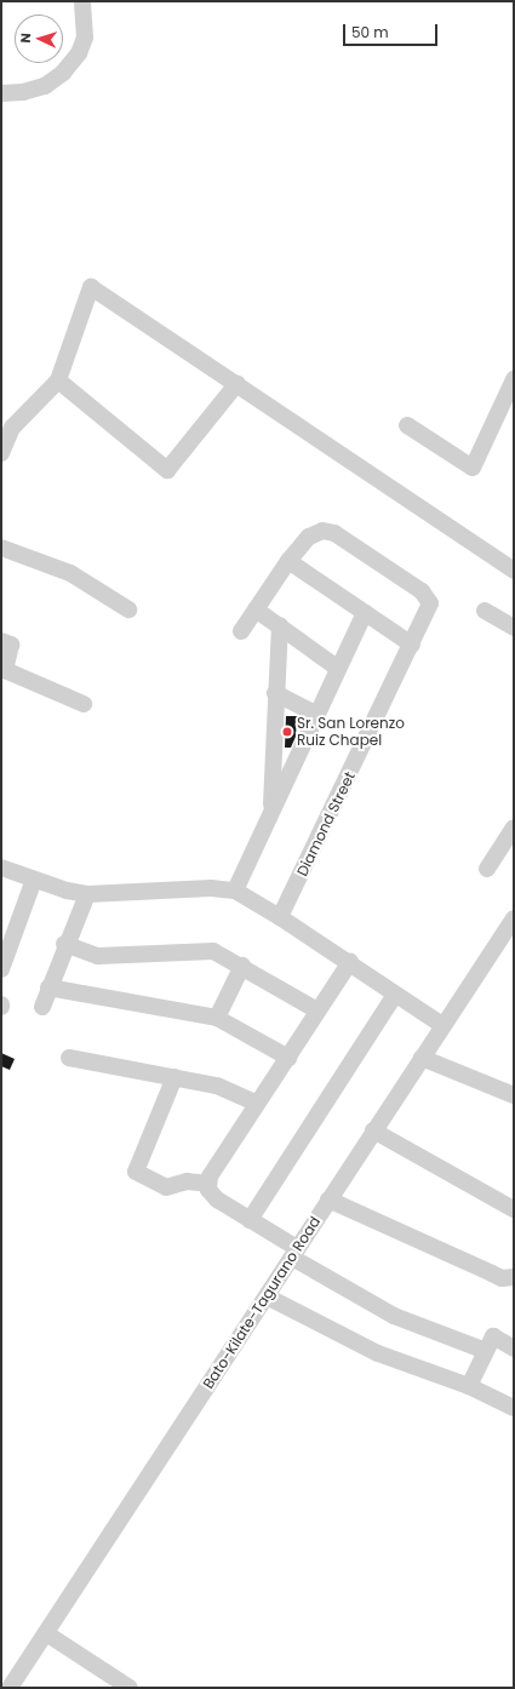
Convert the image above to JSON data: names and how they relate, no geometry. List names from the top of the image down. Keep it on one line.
{"streets":{"street":["Diamond Street","Bato-Kilate-Tagurano Road"]},"places":["Sr. San Lorenzo Ruiz Chapel"],"scale_bar":"50 m","north":"left"}
